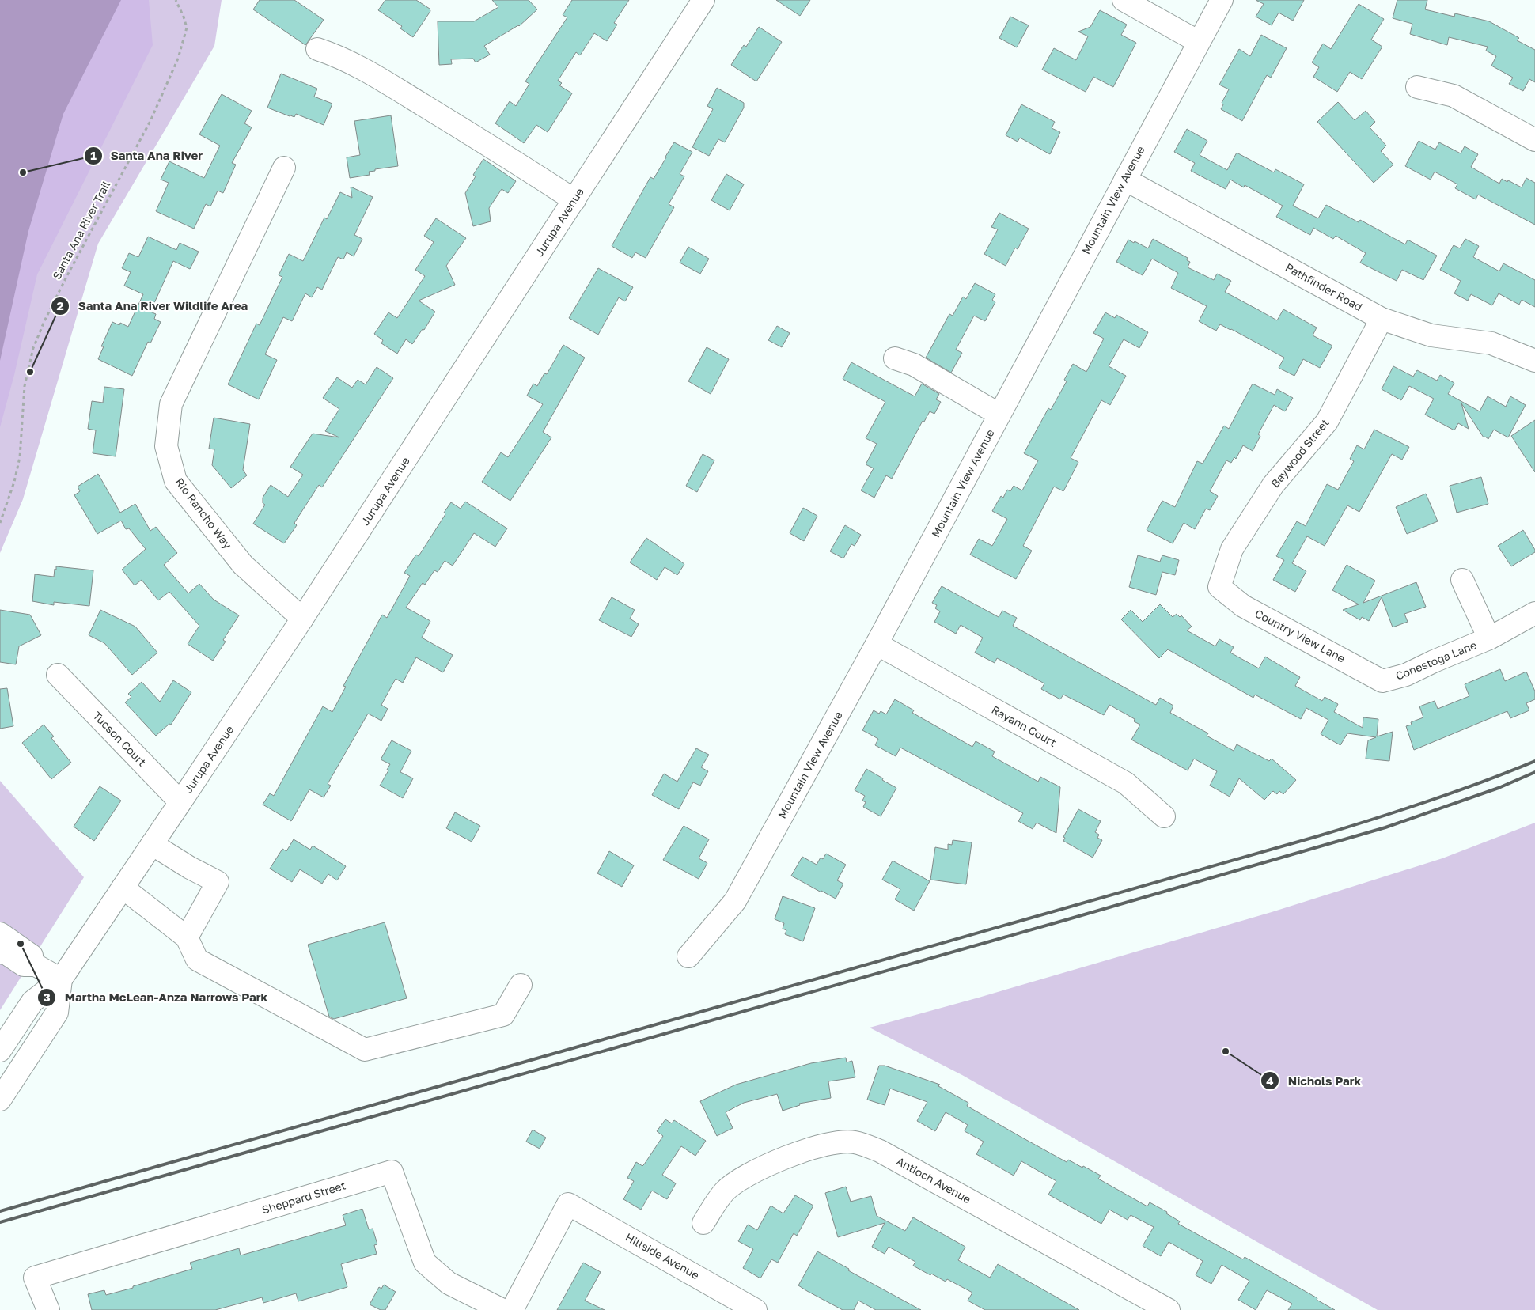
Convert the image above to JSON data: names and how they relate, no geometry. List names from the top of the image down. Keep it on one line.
{"streets":{"street":["Mountain View Avenue","Jurupa Avenue","Pathfinder Road","Baywood Street","Rio Rancho Way","Country View Lane","Conestoga Lane","Rayann Court","Tucson Court","Antioch Avenue","Sheppard Street","Hillside Avenue"],"path":["Santa Ana River Trail"]},"crossings":[["Mountain View Avenue","Pathfinder Road"],["Mountain View Avenue","Rayann Court"],["Jurupa Avenue","Rio Rancho Way"],["Jurupa Avenue","Tucson Court"],["Pathfinder Road","Baywood Street"],["Baywood Street","Country View Lane"],["Country View Lane","Conestoga Lane"]],"places":["Santa Ana River","Santa Ana River Wildlife Area","Martha McLean-Anza Narrows Park","Nichols Park"]}
